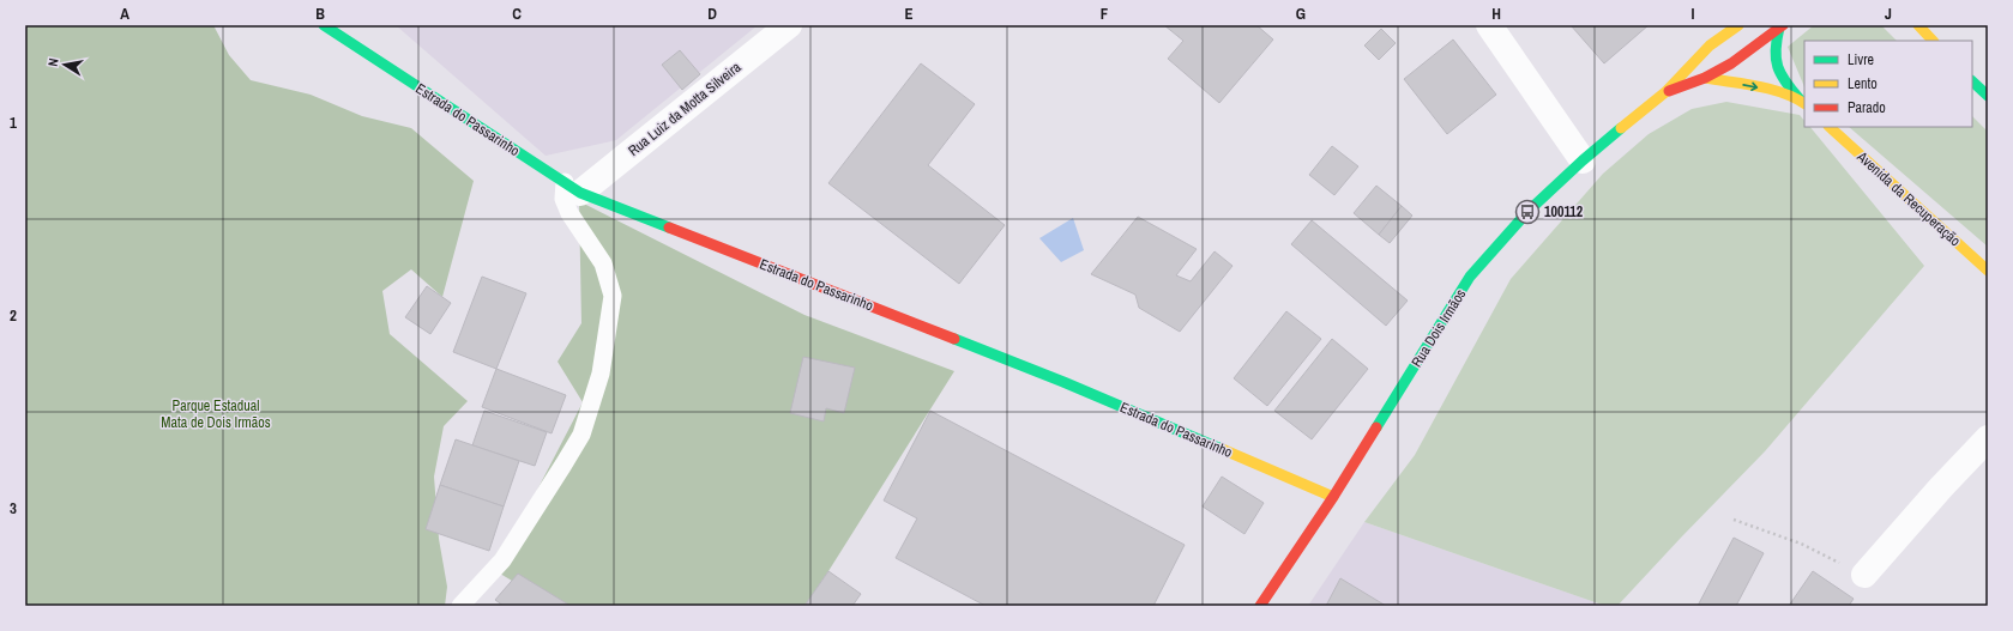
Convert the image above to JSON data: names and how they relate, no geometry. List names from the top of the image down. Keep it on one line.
{"streets":{"main road":["Estrada do Passarinho","Avenida da Recuperação","Rua Dois Irmãos"],"street":["Rua Luiz da Motta Silveira"]},"crossings":[["Rua Luiz da Motta Silveira","Estrada do Passarinho"],["Estrada do Passarinho","Rua Dois Irmãos"]],"parks":["Parque Estadual Mata de Dois Irmãos"],"places":{"bus stop":["100112"]},"legend":["Livre","Lento","Parado"],"north":"left","grid":{"columns":["A","B","C","D","E","F","G","H","I","J"],"rows":["1","2","3"]}}
